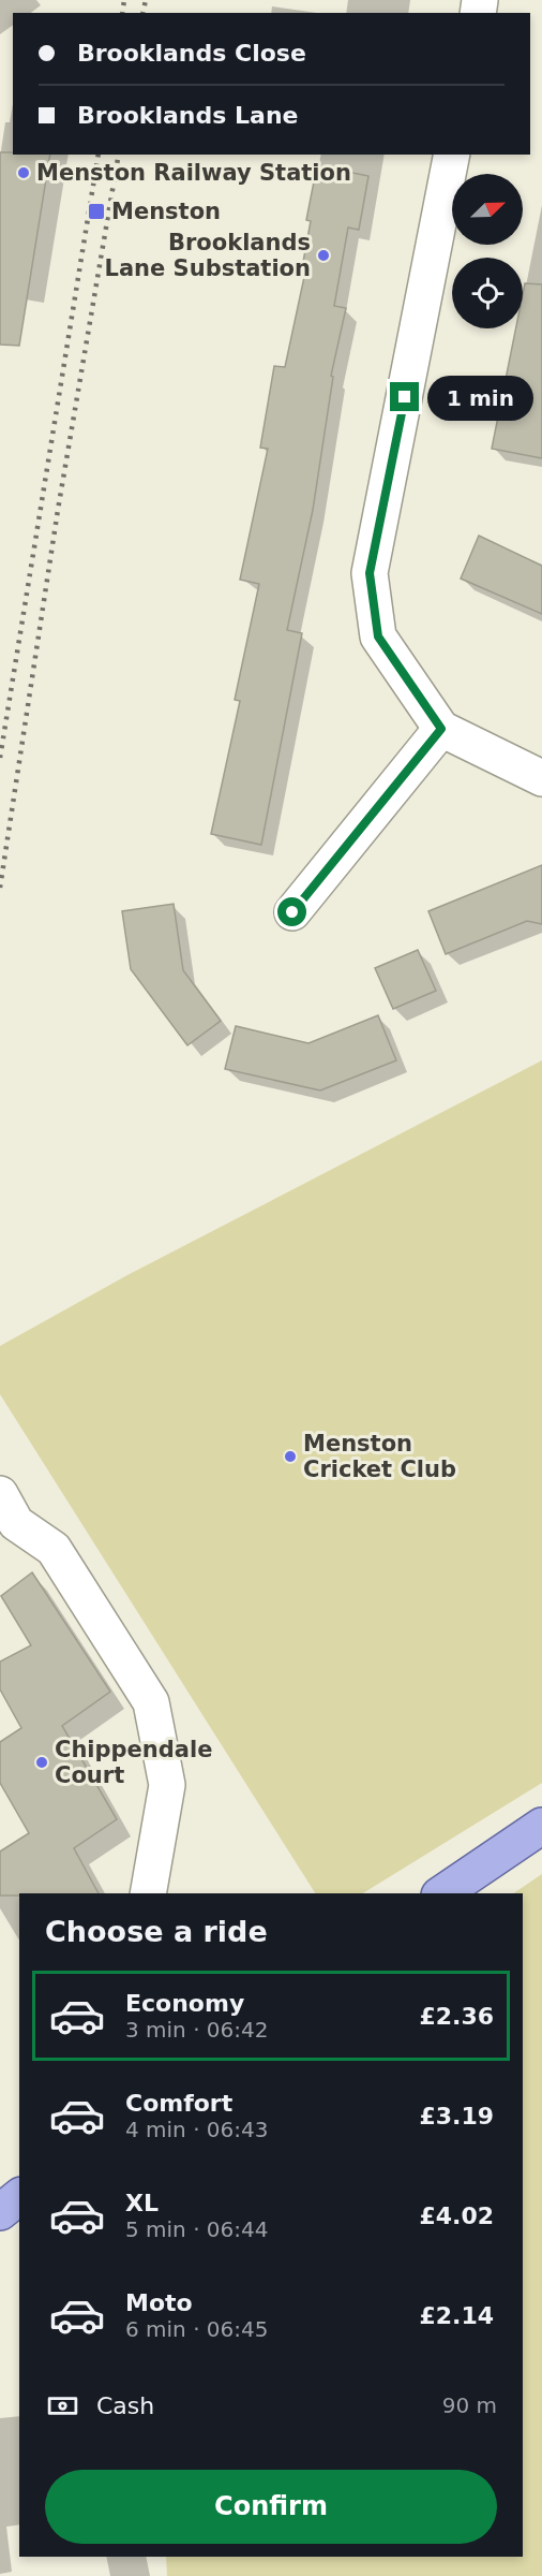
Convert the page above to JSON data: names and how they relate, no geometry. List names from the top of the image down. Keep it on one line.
{"places":{"other":["Menston Railway Station","Brooklands Lane Substation","Menston Cricket Club","Chippendale Court"],"transit":["Menston"]},"north":"top right","page":{"banner":["Brooklands Close","Brooklands Lane"],"bubble":"1 min","heading":"Choose a ride","list":[{"name":"Economy","note":"3 min · 06:42","value":"£2.36"},{"name":"Comfort","note":"4 min · 06:43","value":"£3.19"},{"name":"XL","note":"5 min · 06:44","value":"£4.02"},{"name":"Moto","note":"6 min · 06:45","value":"£2.14"}],"pay":["Cash","90 m"],"buttons":"Confirm"}}
